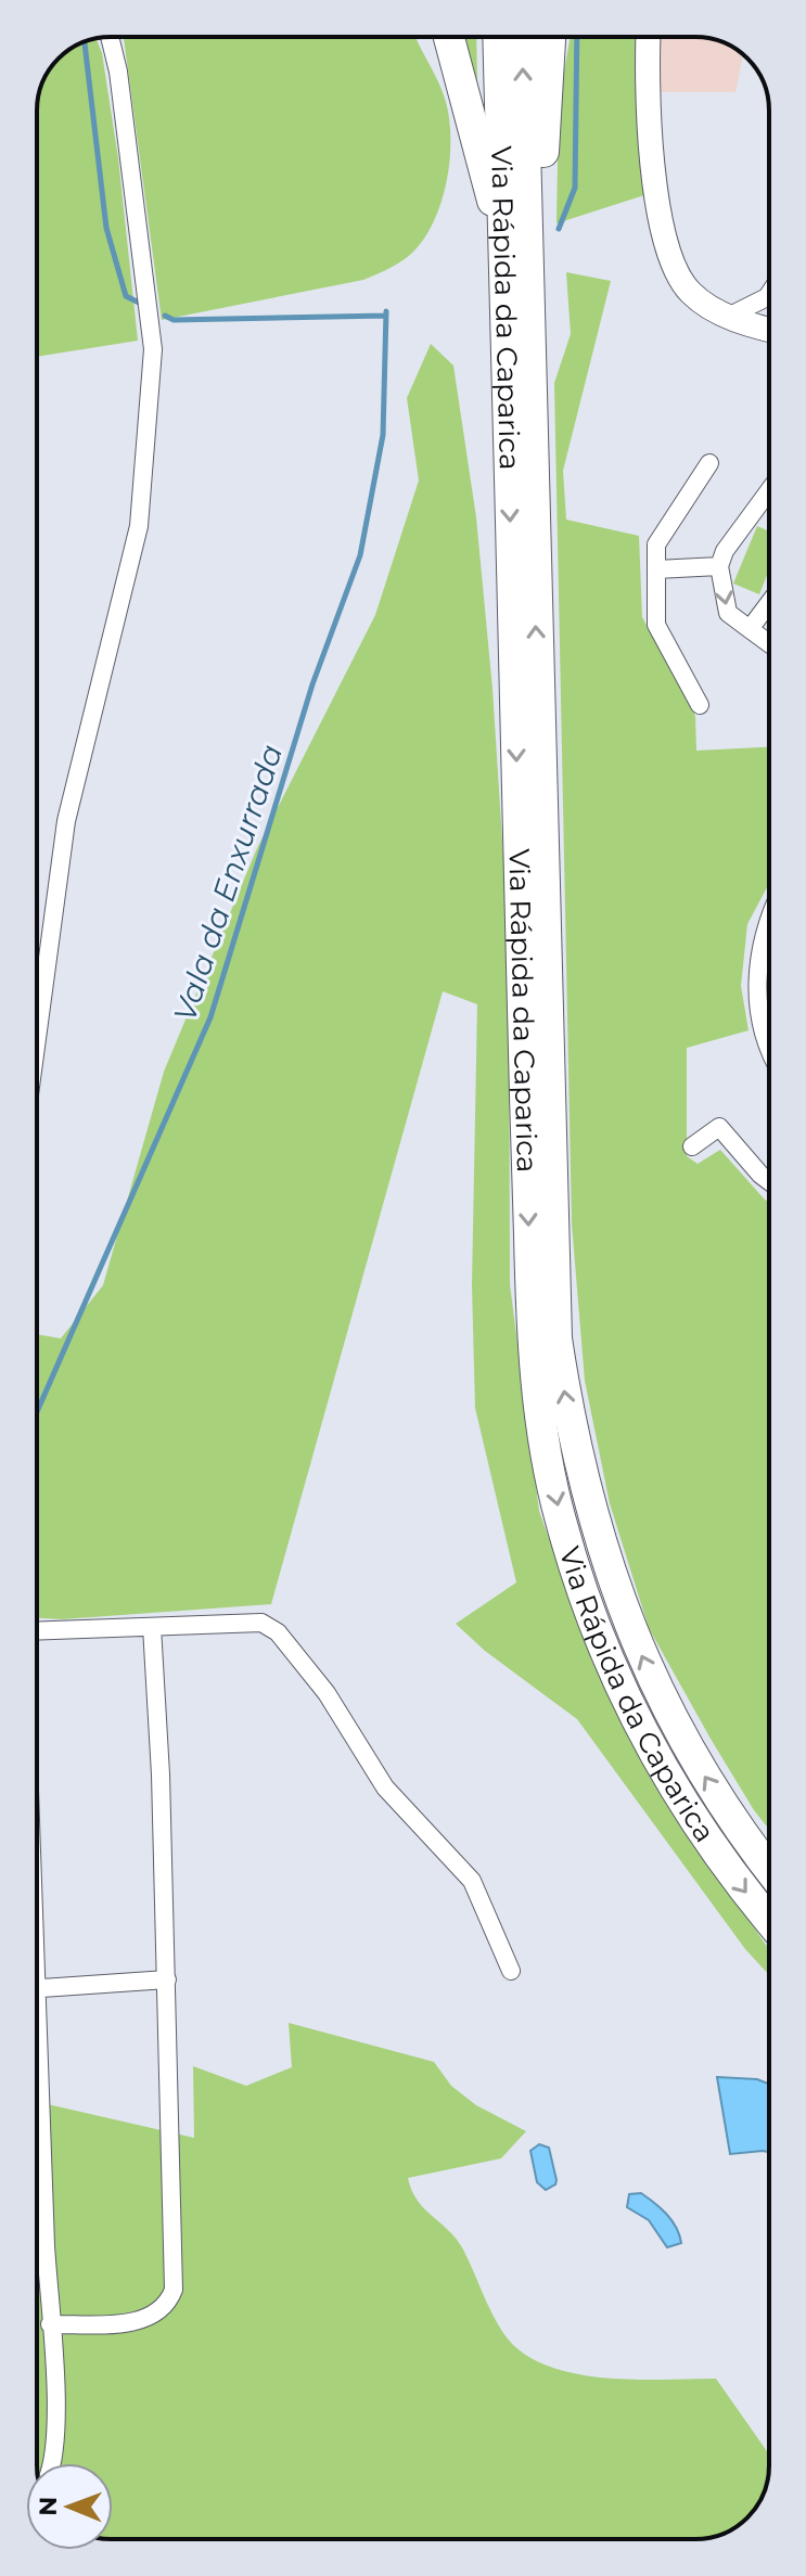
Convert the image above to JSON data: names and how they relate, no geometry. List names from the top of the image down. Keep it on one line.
{"streets":{"highway":["Via Rápida da Caparica"]},"water":["Vala da Enxurrada"],"north":"left"}
